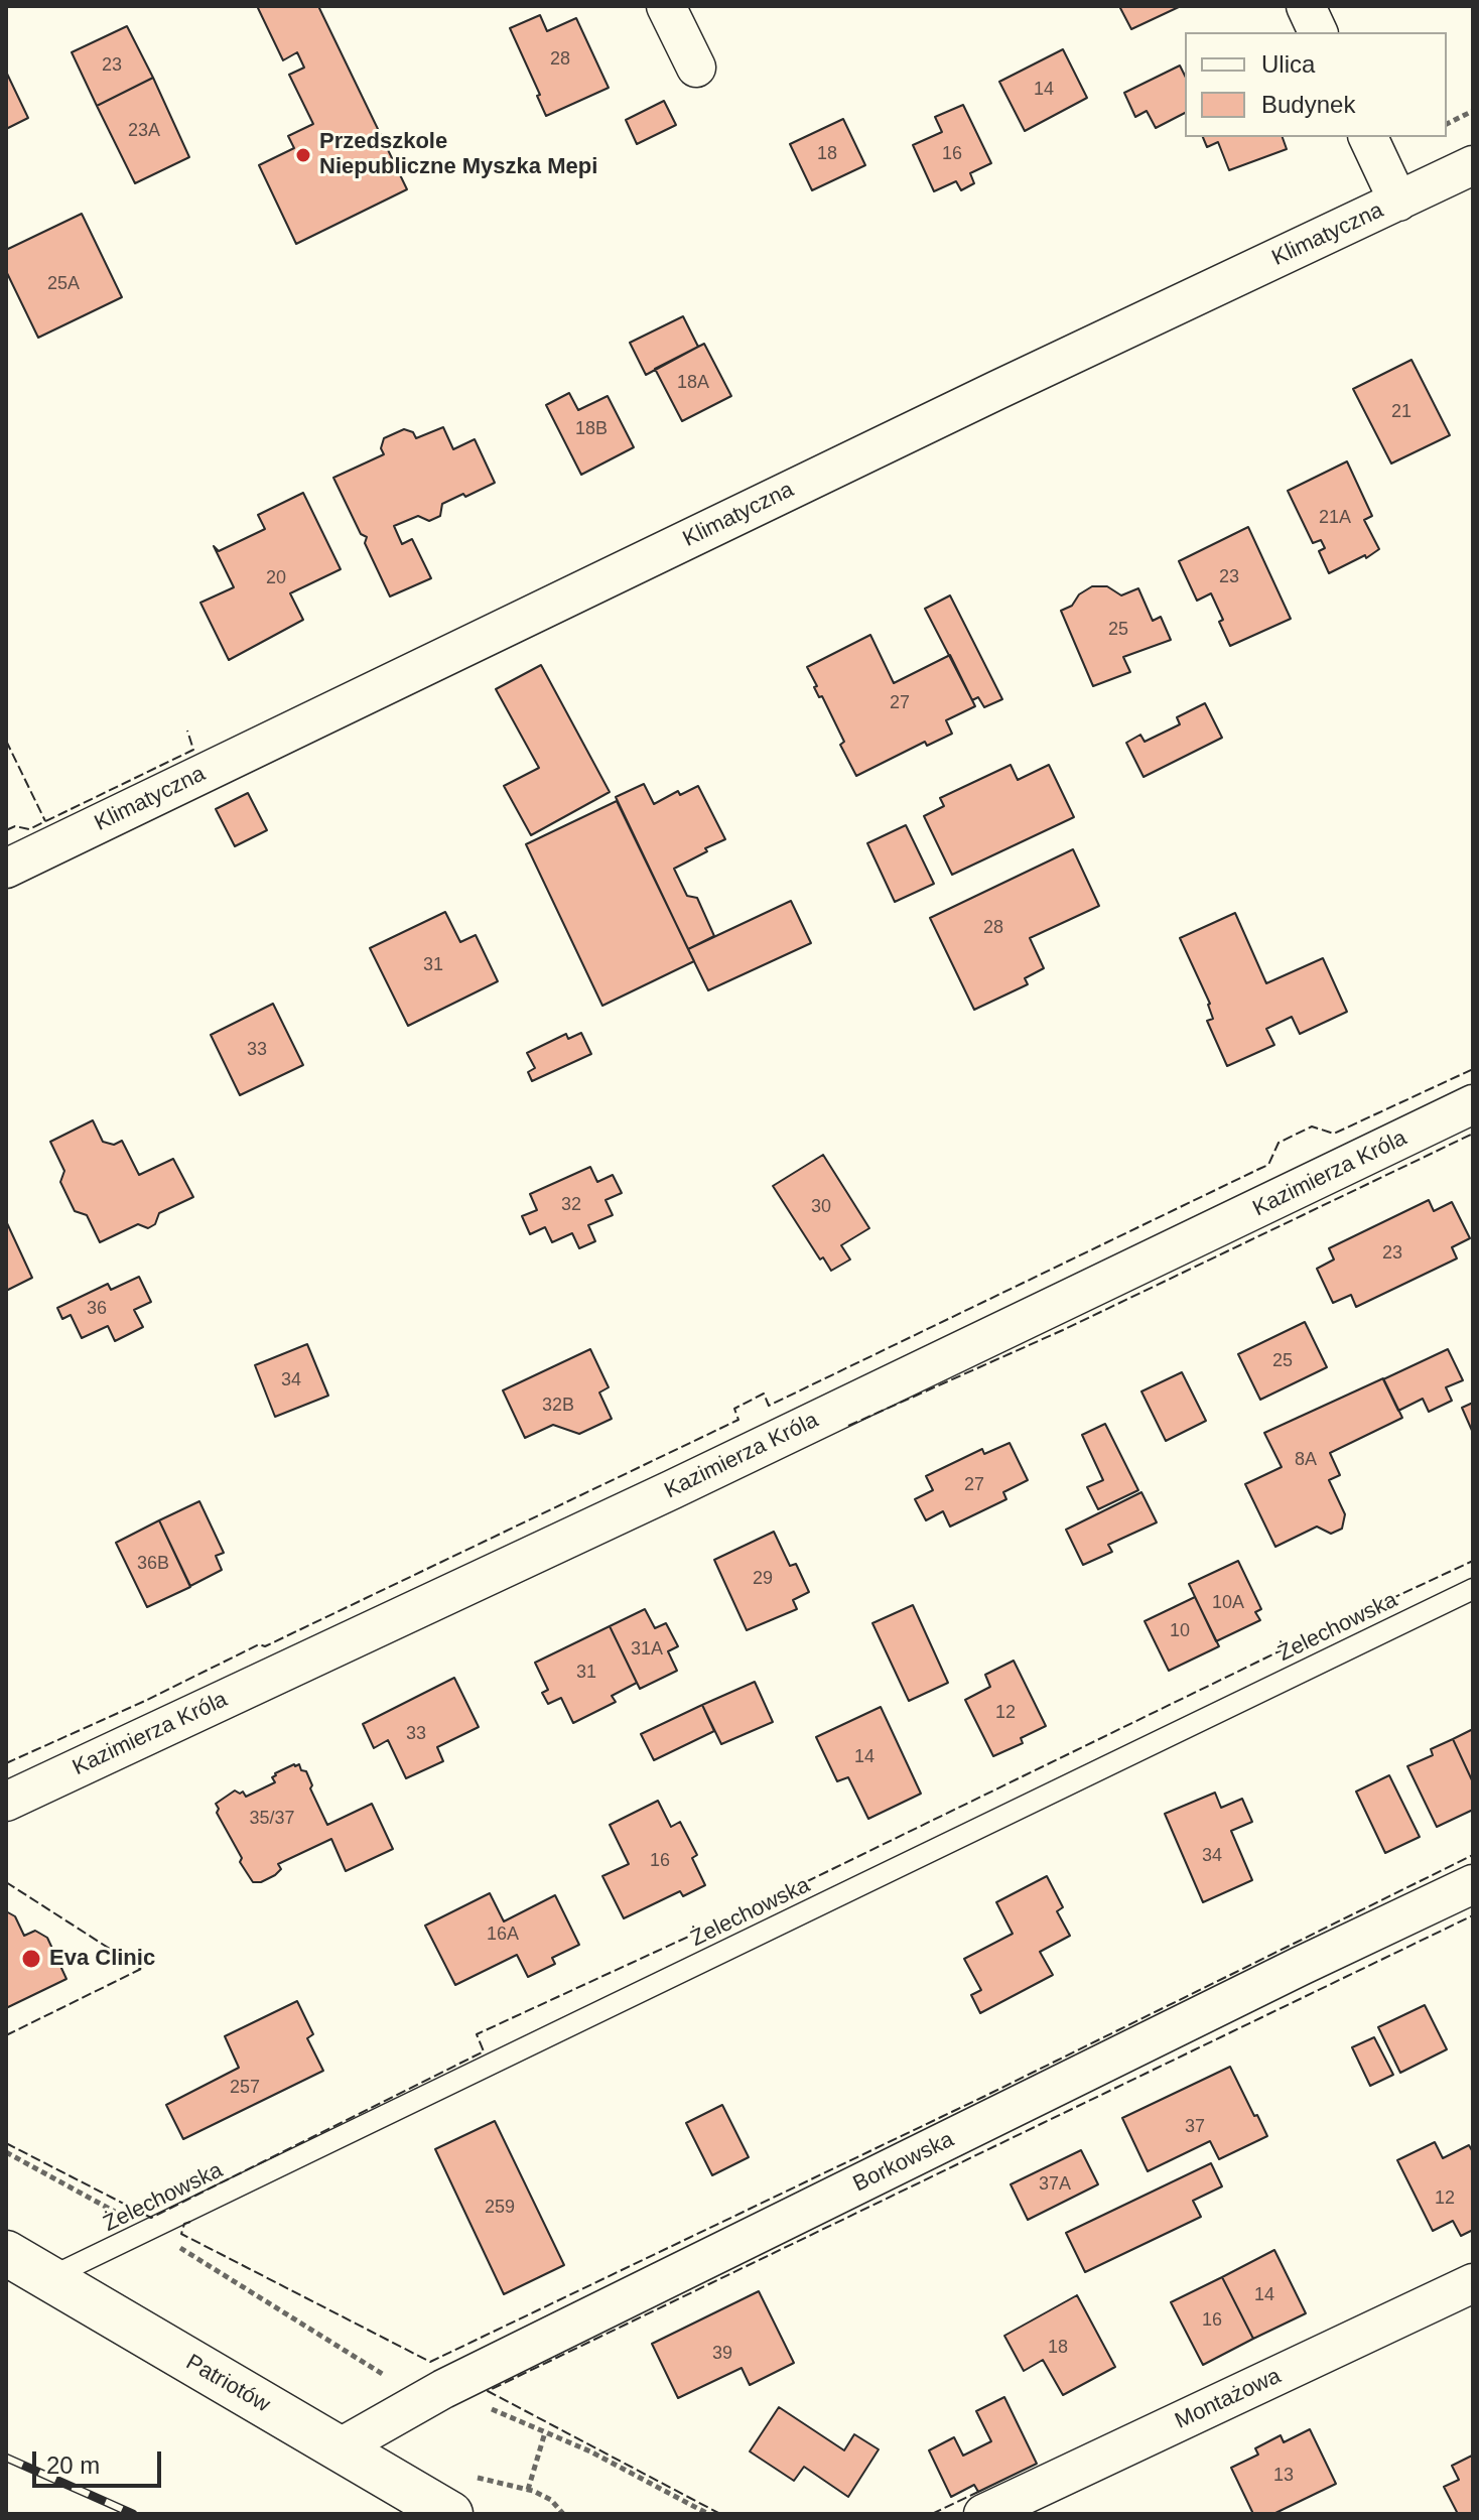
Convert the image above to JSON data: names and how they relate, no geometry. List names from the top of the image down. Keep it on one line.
{"streets":{"main road":["Patriotów"],"street":["Klimatyczna","Kazimierza Króla","Borkowska","Montażowa"],"lane":["Żelechowska"]},"crossings":[["Żelechowska","Patriotów"],["Borkowska","Patriotów"]],"places":["Przedszkole Niepubliczne Myszka Mepi","Eva Clinic"],"house_numbers":["28","23","14","23A","18","16","25A","18A","21","18B","21A","23","20","25","27","28","31","33","32","30","23","36","25","34","32B","8A","27","36B","29","10A","10","31A","31","12","33","14","35/37","34","16","16A","257","37","37A","12","259","14","16","18","39","13"],"legend":["Ulica","Budynek"],"scale_bar":"20 m"}
